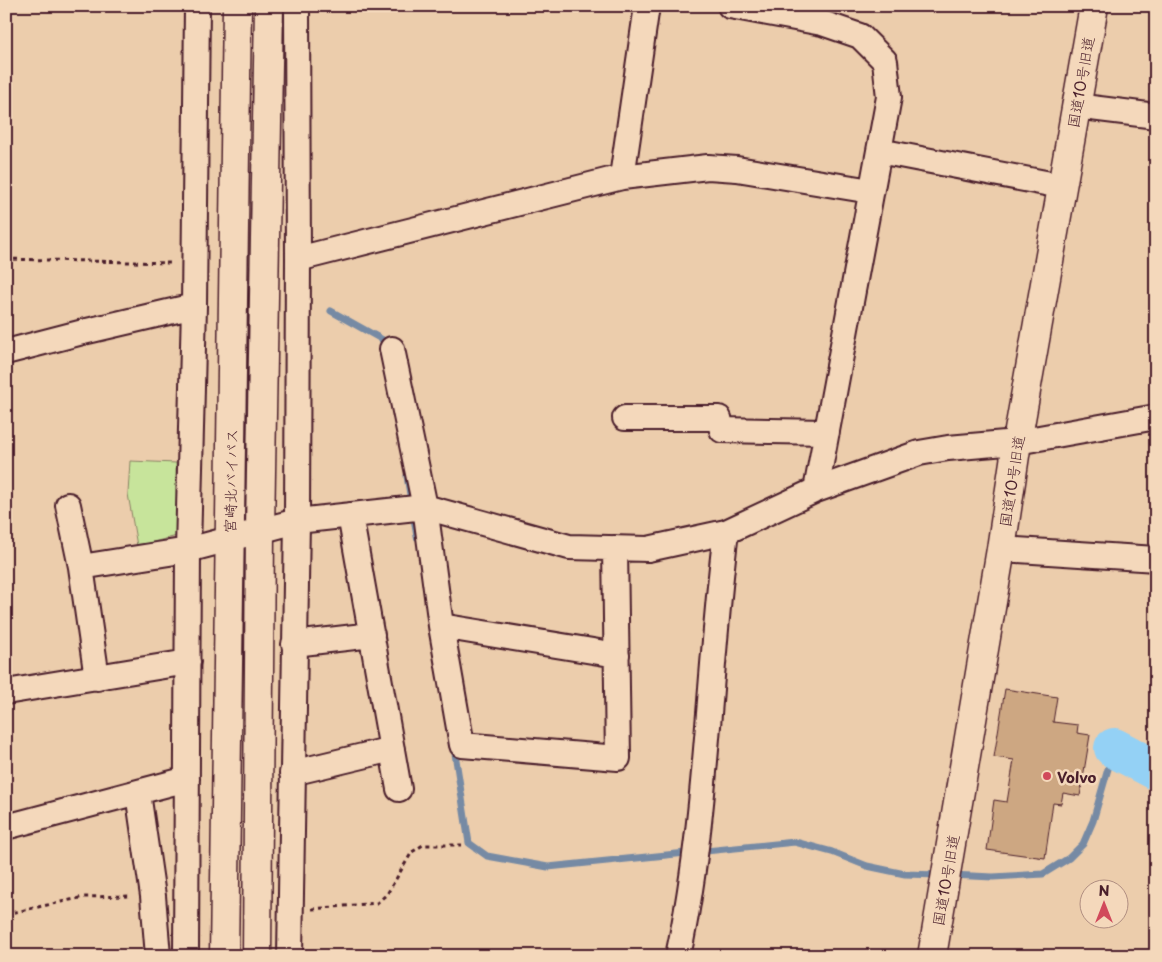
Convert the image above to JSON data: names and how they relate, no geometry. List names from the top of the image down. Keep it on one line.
{"streets":{"main road":["国道10号旧道","宮崎北バイパス"]},"places":["Volvo"],"north":"top"}
